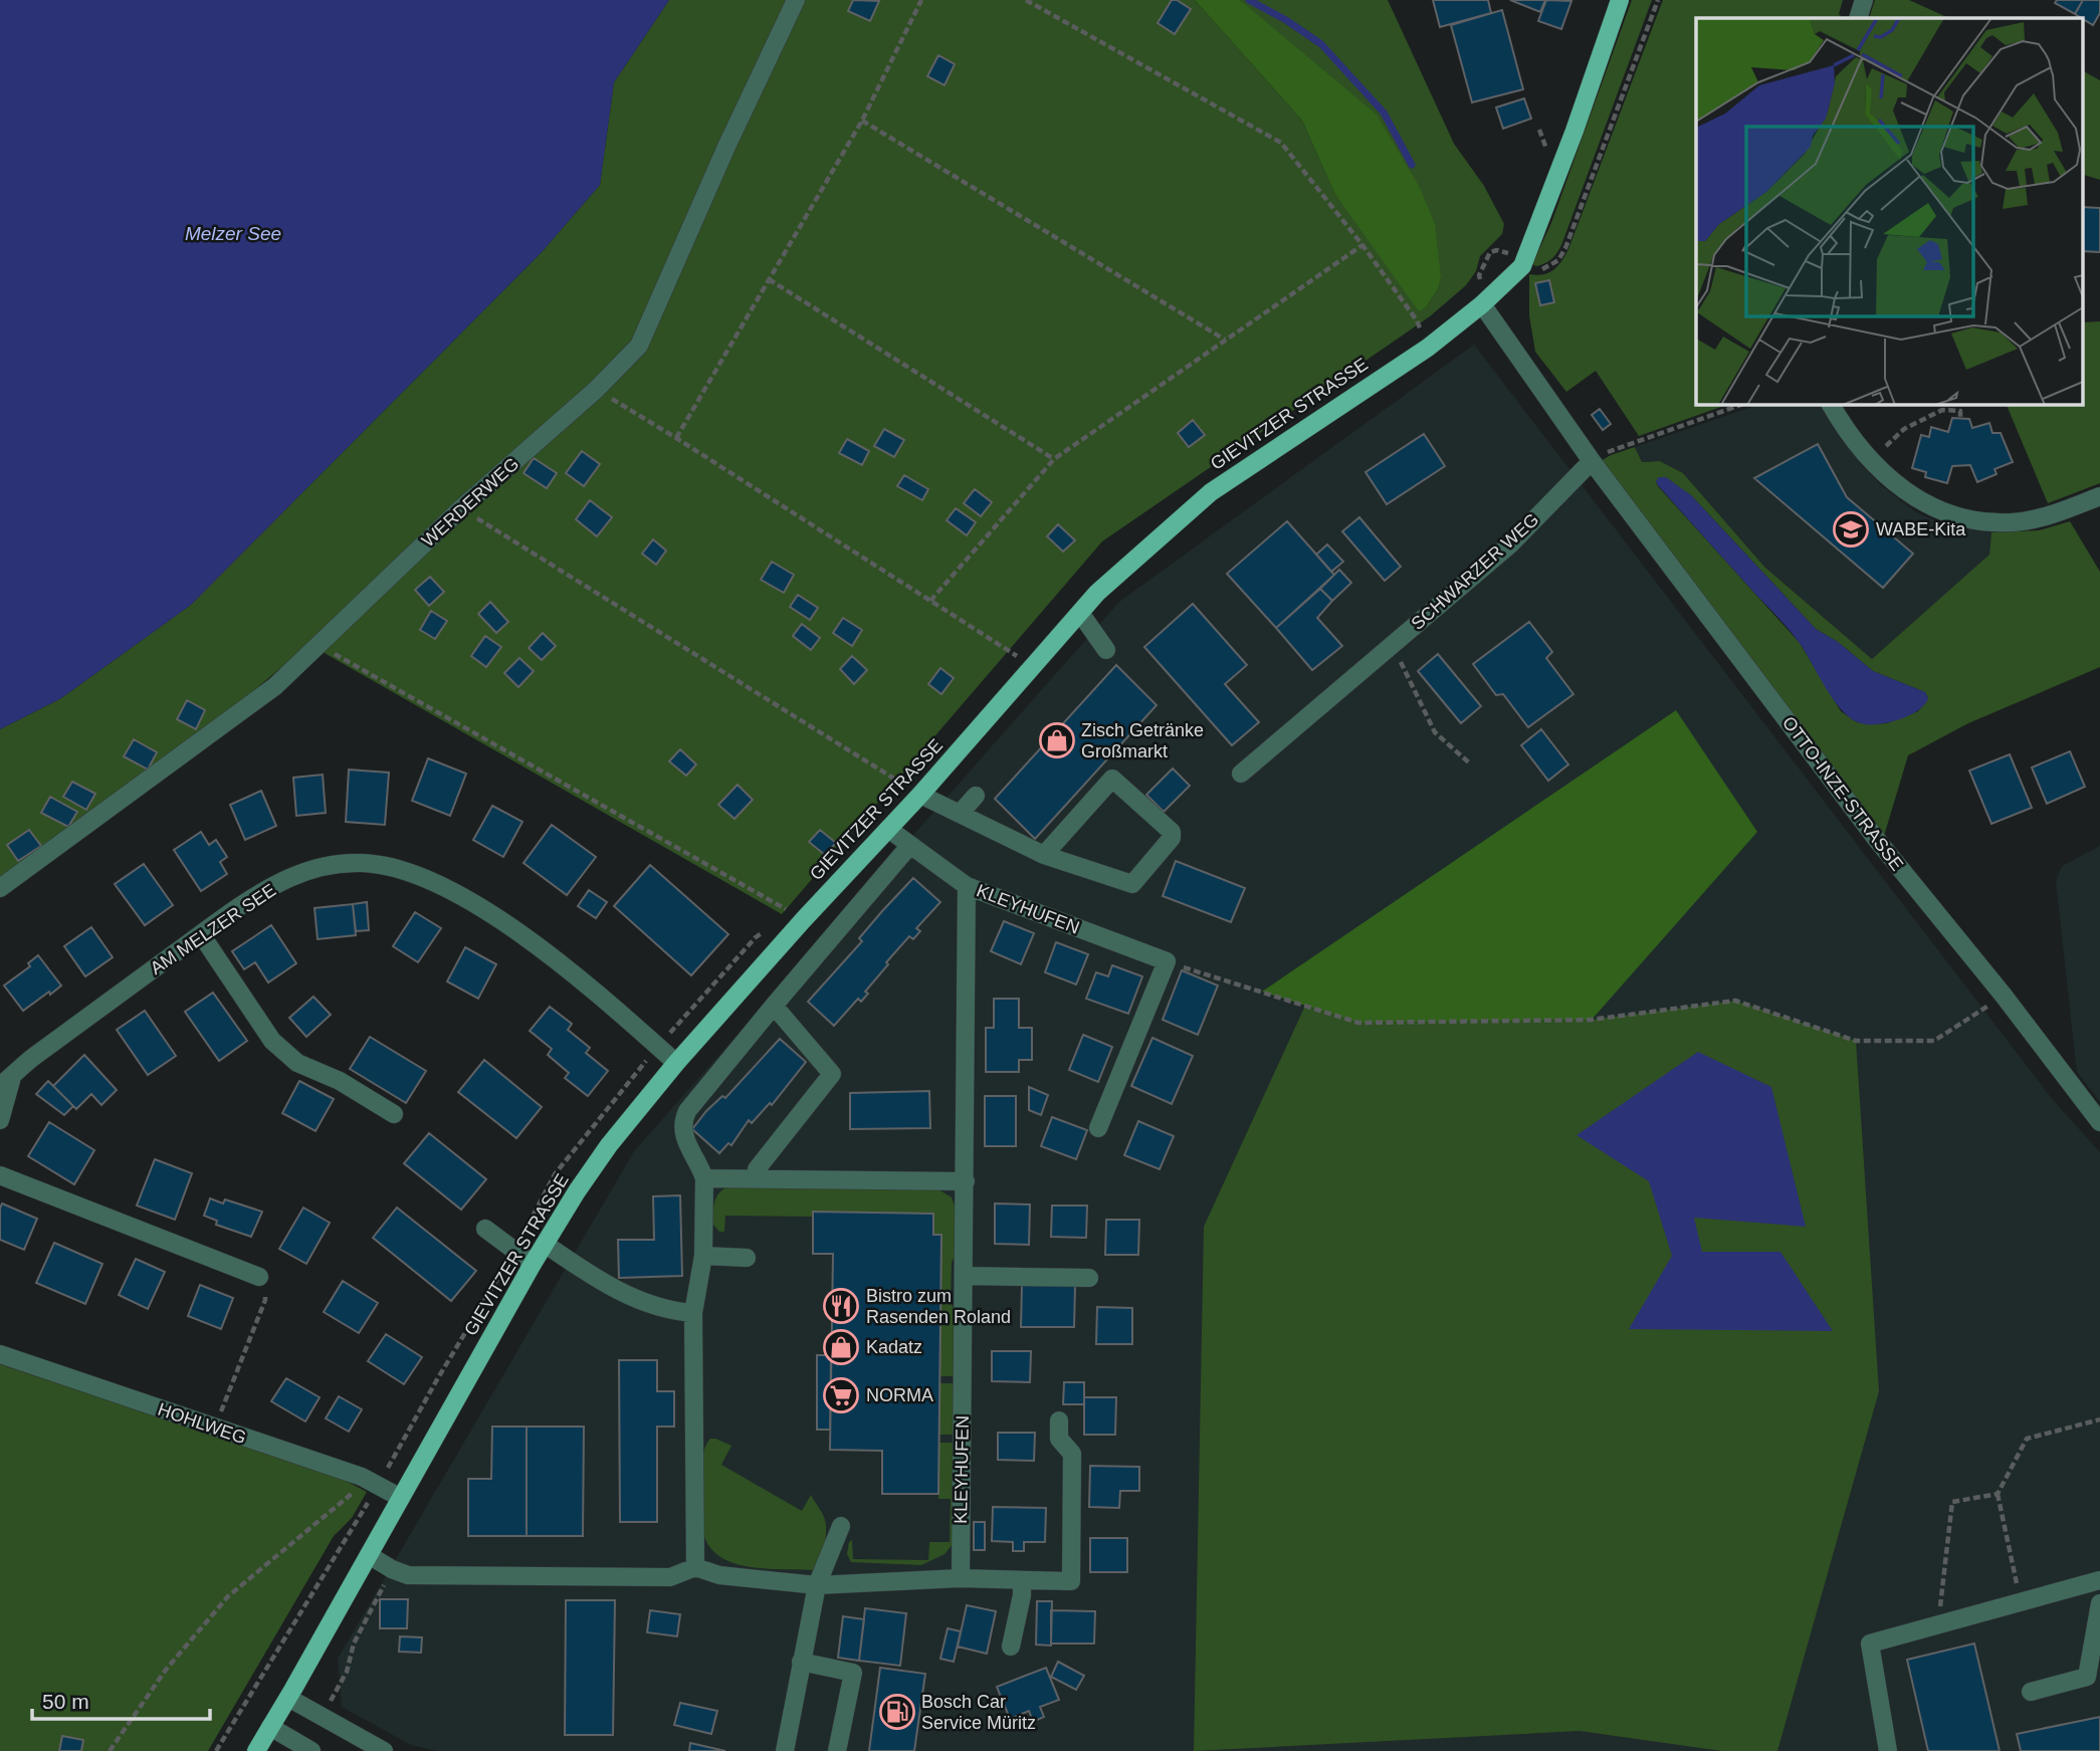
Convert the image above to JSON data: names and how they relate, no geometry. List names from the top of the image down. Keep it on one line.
{"streets":{"main road":["GIEVITZER STRASSE"],"street":["WERDERWEG","SCHWARZER WEG","OTTO-INZE-STRASSE","KLEYHUFEN","AM MELZER SEE","HOHLWEG"]},"crossings":[["GIEVITZER STRASSE","AM MELZER SEE"],["GIEVITZER STRASSE","HOHLWEG"],["SCHWARZER WEG","OTTO-INZE-STRASSE"]],"water":["Melzer See"],"places":{"school or university":["WABE-Kita"],"shop":["Zisch Getränke Großmarkt","Kadatz"],"restaurant":["Bistro zum Rasenden Roland"],"supermarket":["NORMA"],"fuel station":["Bosch Car Service Müritz"]},"scale_bar":"50 m"}
